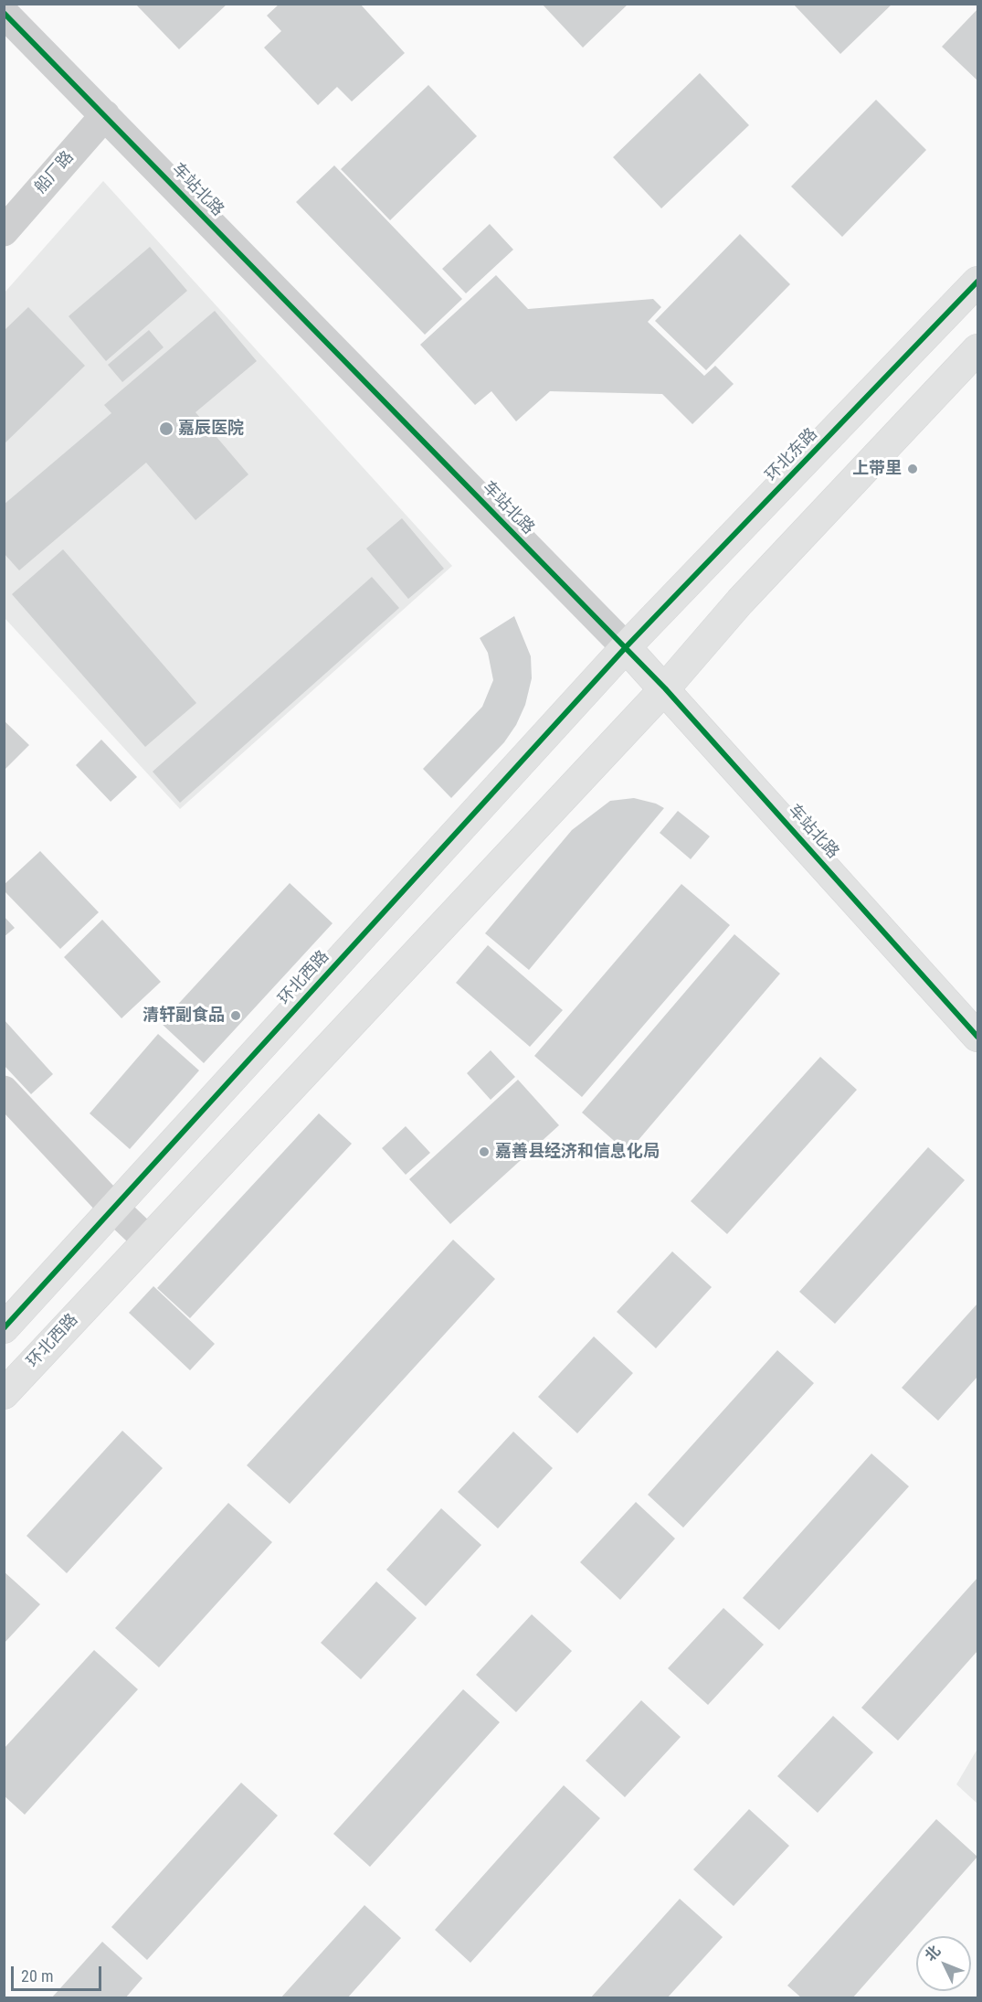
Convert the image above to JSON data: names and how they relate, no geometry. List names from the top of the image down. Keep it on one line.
{"streets":{"street":["船厂路","车站北路","环北东路","环北西路"]},"crossings":[["船厂路","车站北路"],["车站北路","环北东路"],["车站北路","环北西路"],["环北东路","环北西路"]],"places":["嘉辰医院","上带里","清轩副食品","嘉善县经济和信息化局"],"scale_bar":"20 m","north":"top left"}
